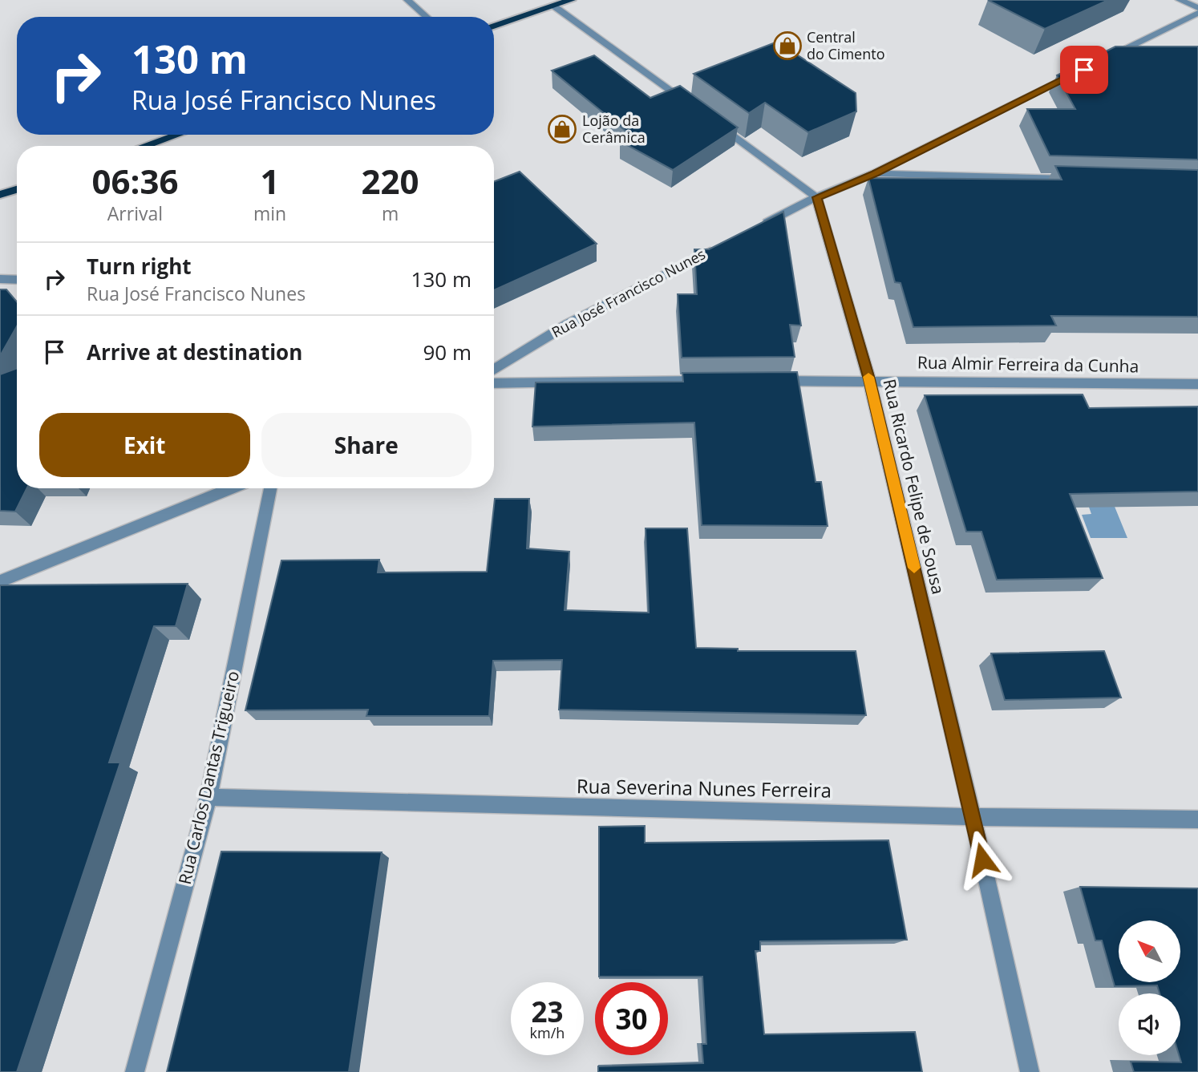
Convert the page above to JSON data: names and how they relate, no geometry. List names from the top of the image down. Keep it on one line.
{"streets":{"street":["Rua José Francisco Nunes","Rua Almir Ferreira da Cunha","Rua Ricardo Felipe de Sousa","Rua Carlos Dantas Trigueiro","Rua Severina Nunes Ferreira"]},"crossings":[["Rua Almir Ferreira da Cunha","Rua Ricardo Felipe de Sousa"],["Rua Ricardo Felipe de Sousa","Rua Severina Nunes Ferreira"],["Rua Carlos Dantas Trigueiro","Rua Severina Nunes Ferreira"]],"places":{"shop":["Central do Cimento","Lojão da Cerâmica"]},"north":"top left","page":{"turn":["130 m","Rua José Francisco Nunes"],"eta":["06:36","Arrival","1","min","220","m"],"list":[{"name":"Turn right","note":"Rua José Francisco Nunes","value":"130 m"},{"name":"Arrive at destination","value":"90 m"}],"buttons":["Exit","Share"],"speed":"23 km/h","limit":"30"}}
